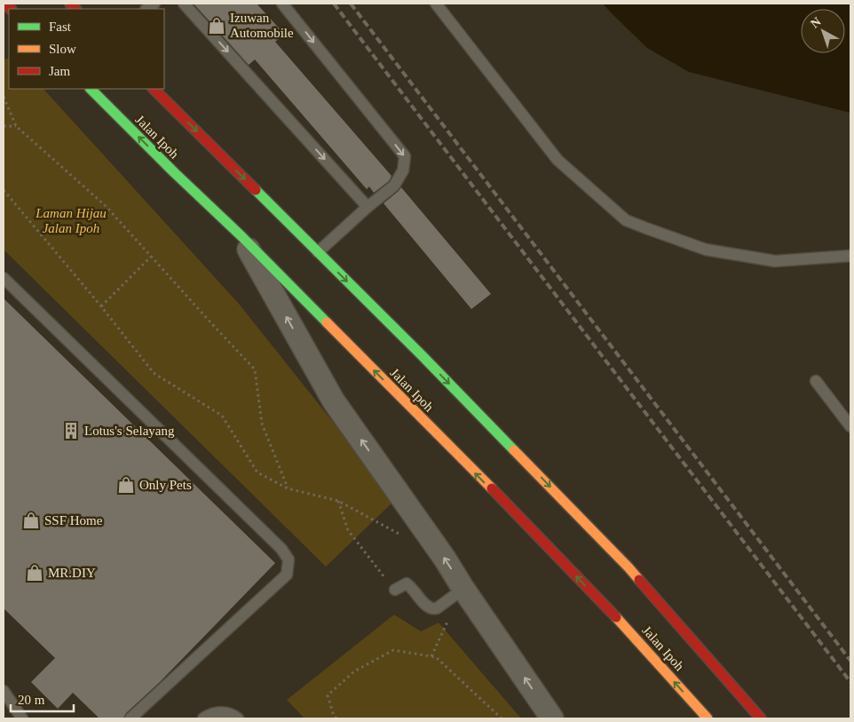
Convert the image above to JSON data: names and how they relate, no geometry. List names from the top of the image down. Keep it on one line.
{"streets":{"highway":["Jalan Ipoh"]},"parks":["Laman Hijau Jalan Ipoh"],"places":{"shop":["Izuwan Automobile","Only Pets","SSF Home","MR.DIY"],"building":["Lotus's Selayang"]},"legend":["Fast","Slow","Jam"],"scale_bar":"20 m","north":"top left"}
